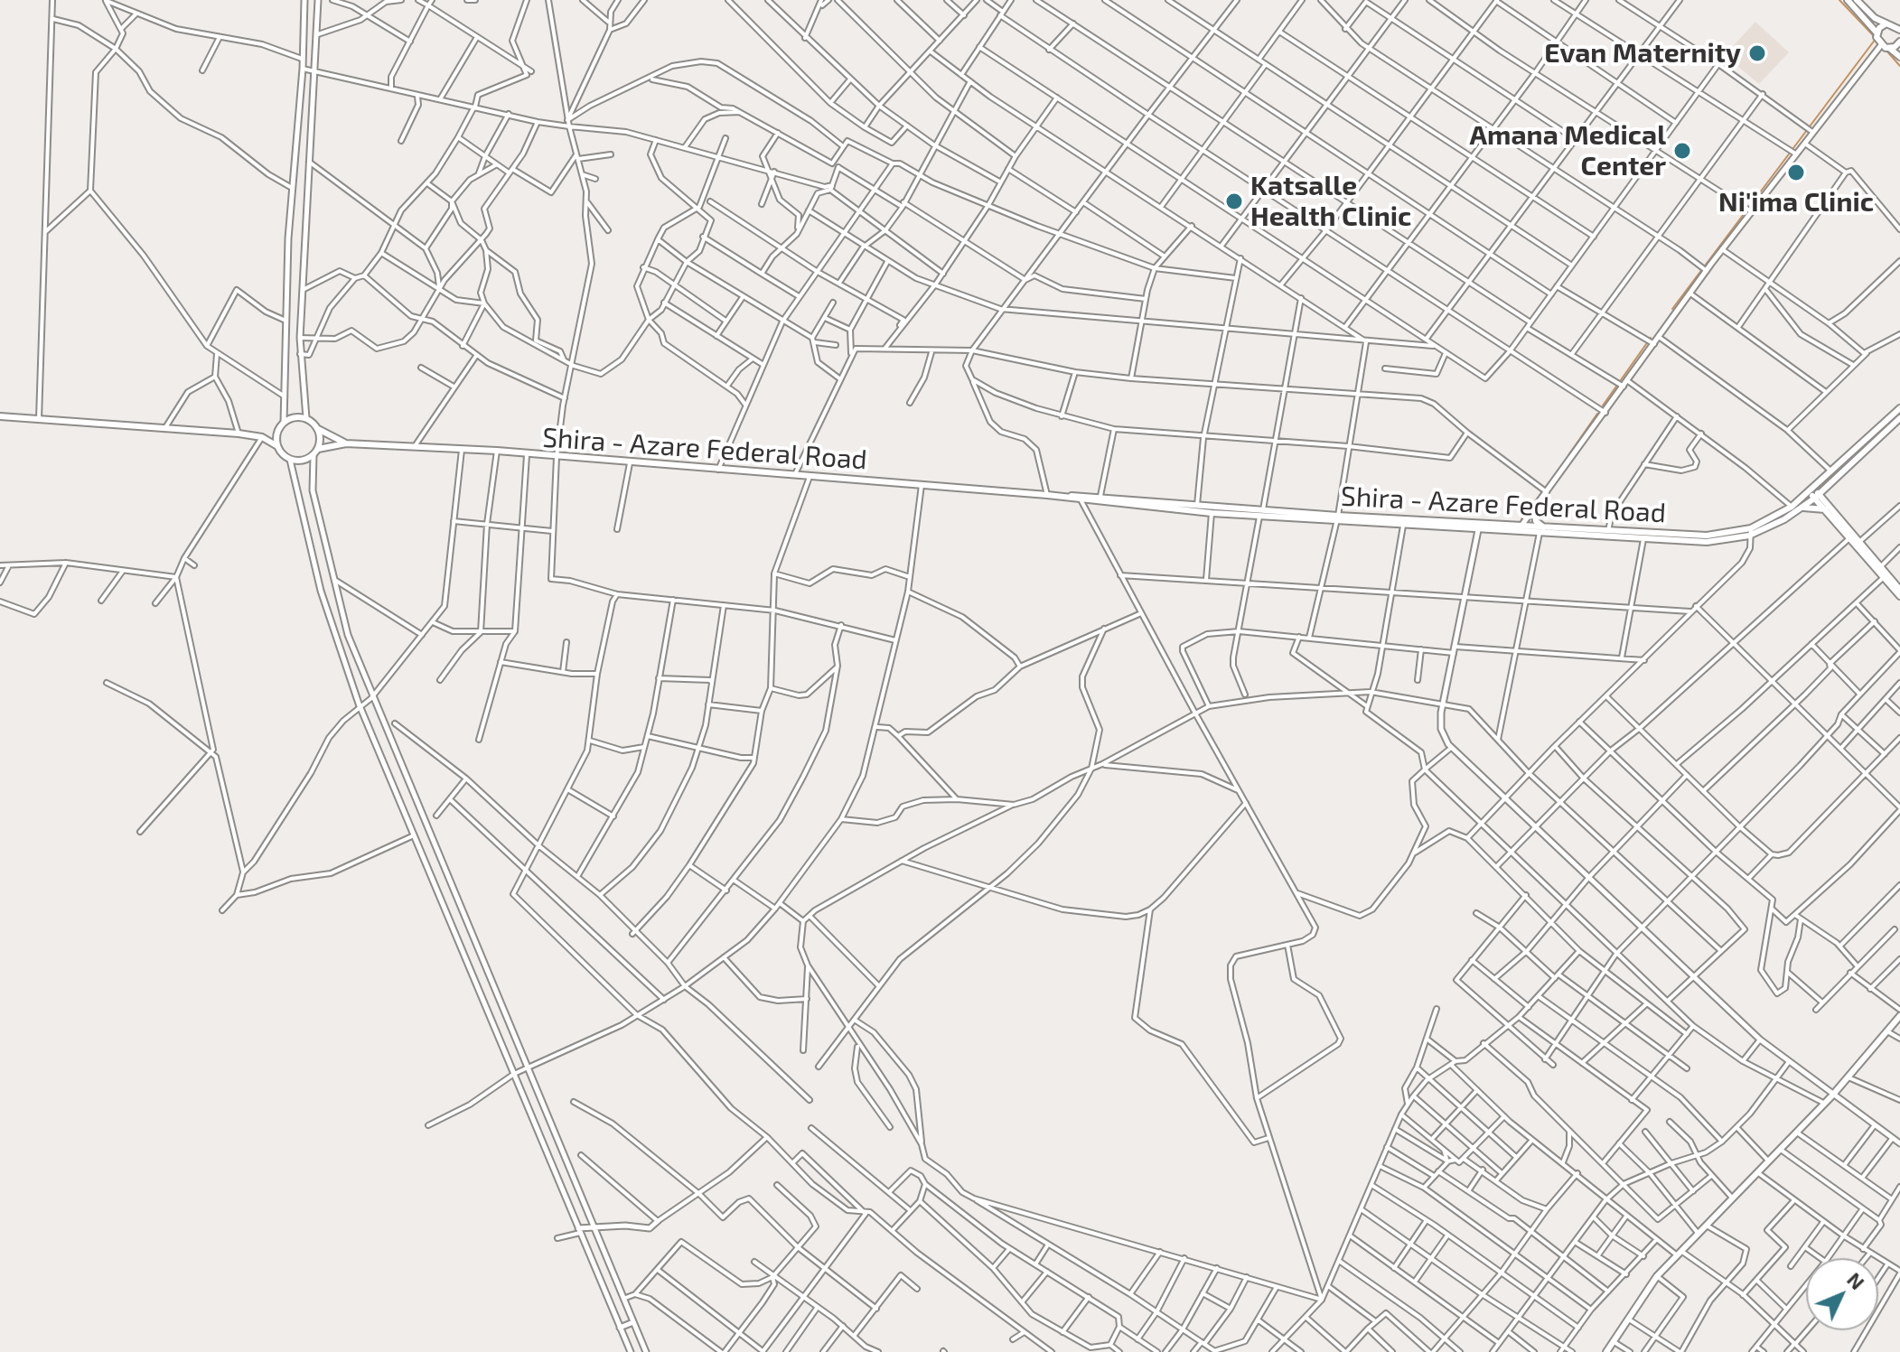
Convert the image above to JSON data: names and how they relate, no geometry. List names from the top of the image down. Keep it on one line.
{"streets":{"main road":["Shira - Azare Federal Road"]},"places":["Evan Maternity","Amana Medical Center","Ni'ima Clinic","Katsalle Health Clinic"],"north":"top right"}
